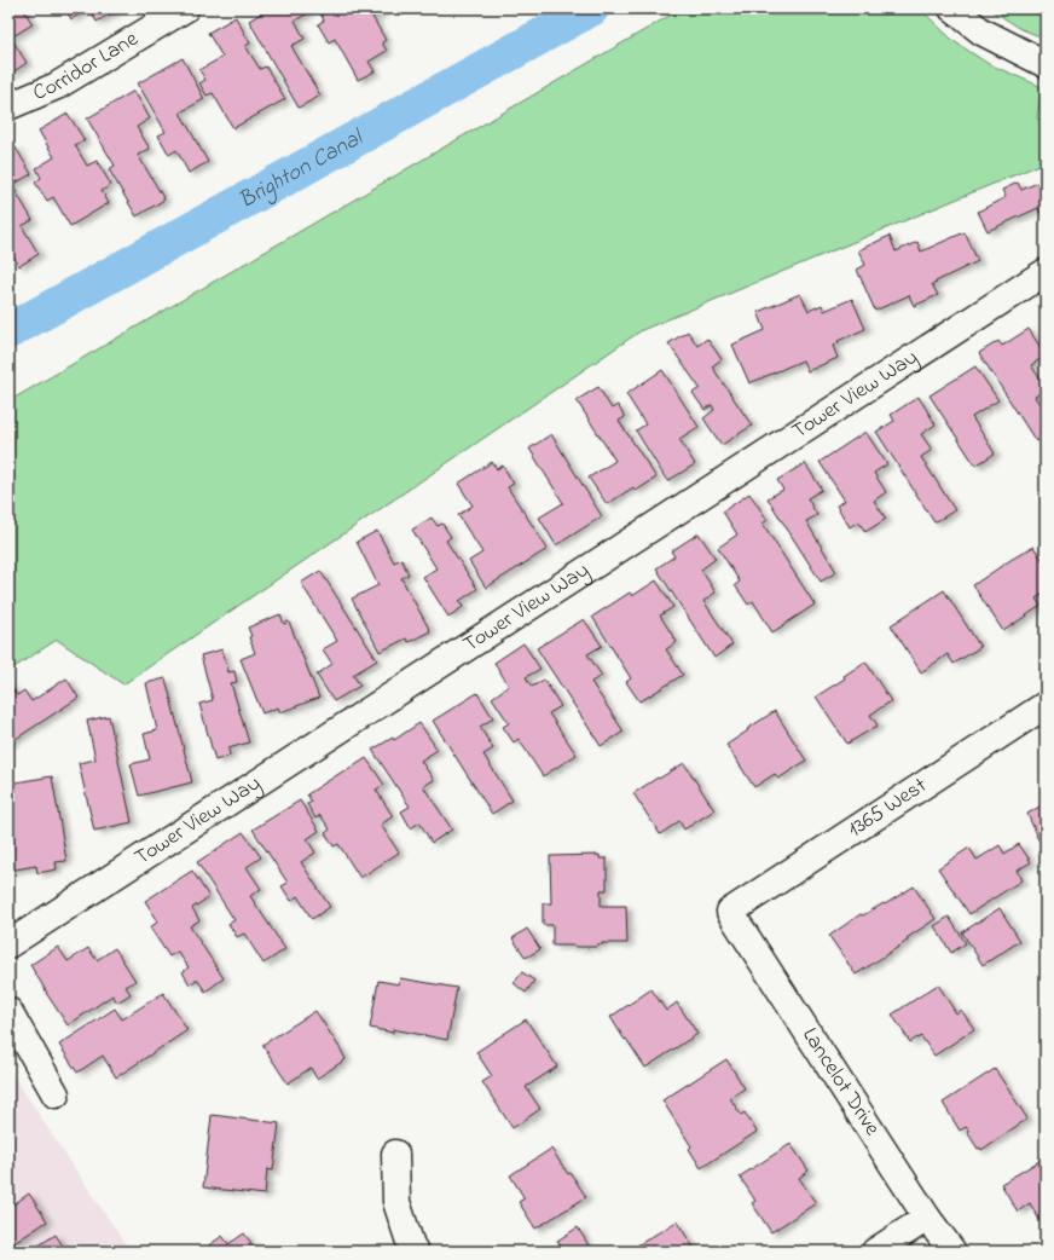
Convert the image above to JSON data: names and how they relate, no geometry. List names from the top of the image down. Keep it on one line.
{"streets":{"street":["Corridor Lane","Tower View Way","1365 West","Lancelot Drive"]},"crossings":[["1365 West","Lancelot Drive"]],"water":["Brighton Canal"]}
